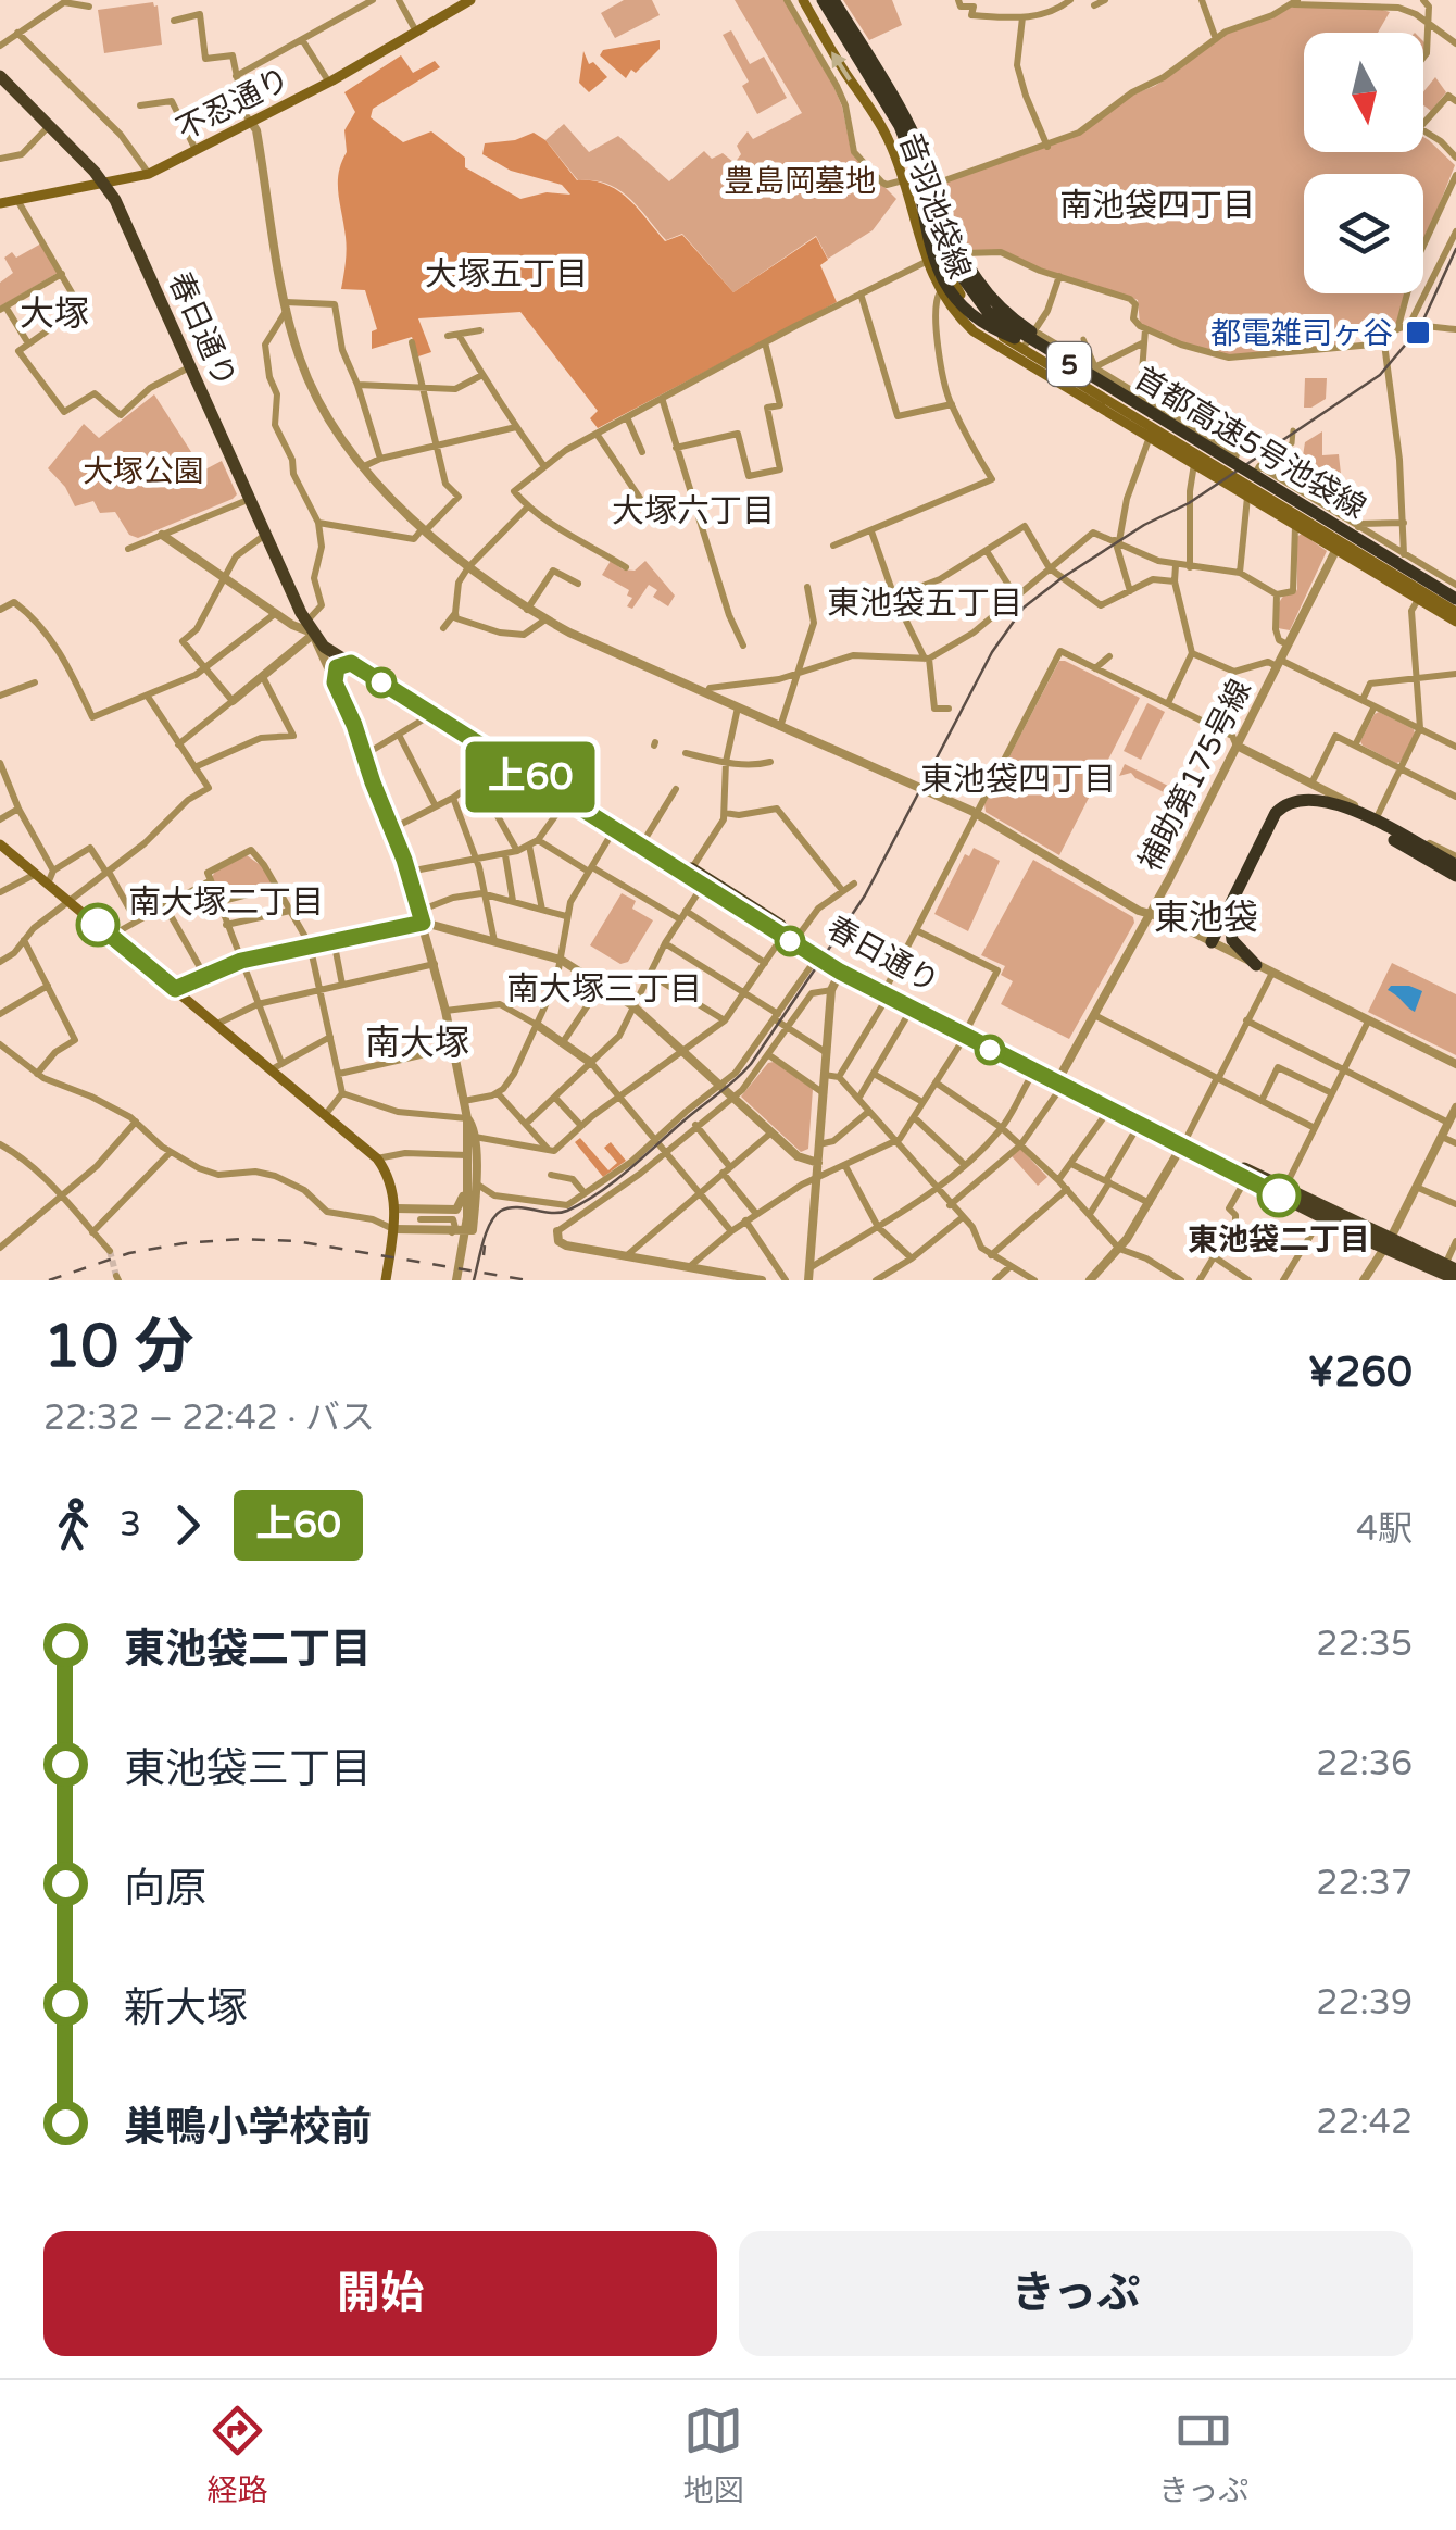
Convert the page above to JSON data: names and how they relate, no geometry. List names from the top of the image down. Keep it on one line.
{"streets":{"highway":["春日通り","5","首都高速5号池袋線"],"main road":["不忍通り","音羽池袋線"],"street":["補助第175号線"]},"crossings":[["不忍通り","春日通り"],["音羽池袋線","首都高速5号池袋線"],["音羽池袋線","補助第175号線"],["春日通り","補助第175号線"]],"districts":["南池袋四丁目","大塚五丁目","大塚","大塚六丁目","東池袋五丁目","東池袋四丁目","南大塚二丁目","東池袋","南大塚三丁目","南大塚"],"parks":["豊島岡墓地","大塚公園"],"places":{"transit":["都電雑司ヶ谷"],"other":["東池袋二丁目"]},"lines":["bus line 上60"],"north":"bottom","page":{"on_map":"上60","heading":["10 分","22:32 – 22:42 · バス","¥260"],"legs":["3","上60","4駅"],"list":[{"name":"東池袋二丁目","value":"22:35"},{"name":"東池袋三丁目","value":"22:36"},{"name":"向原","value":"22:37"},{"name":"新大塚","value":"22:39"},{"name":"巣鴨小学校前","value":"22:42"}],"buttons":["開始","きっぷ"],"tabs":["経路","地図","きっぷ"]}}
